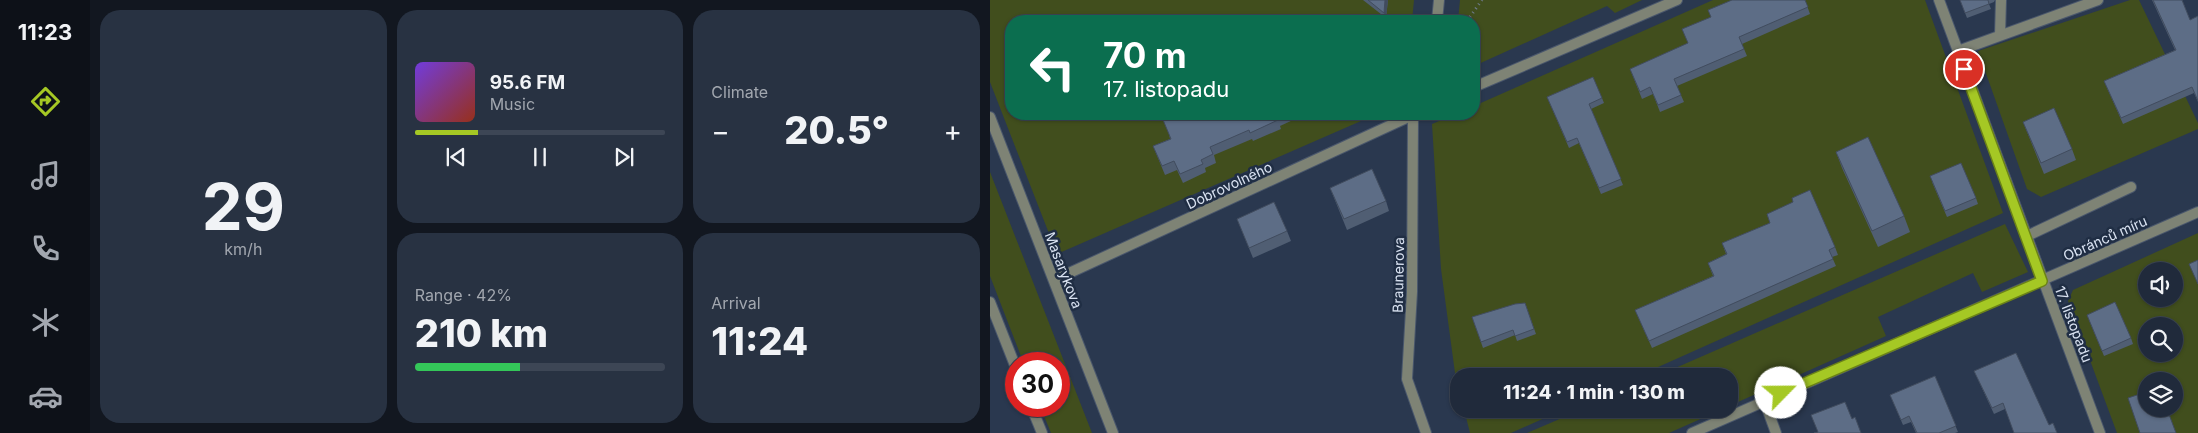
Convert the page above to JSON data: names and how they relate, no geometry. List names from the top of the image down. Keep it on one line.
{"streets":{"street":["Dobrovolného","Obránců míru","Masarykova","Braunerova","17. listopadu"]},"crossings":[["Dobrovolného","Masarykova"],["Obránců míru","17. listopadu"]],"page":{"tabs":"11:23","tile":[["29","km/h"],"Climate",["Range · 42%","210 km"],["Arrival","11:24"]],"turn":["70 m","17. listopadu"],"song":["95.6 FM","Music"],"heat":["−","20.5°","+"],"limit":"30","trip":"11:24 · 1 min · 130 m"}}
